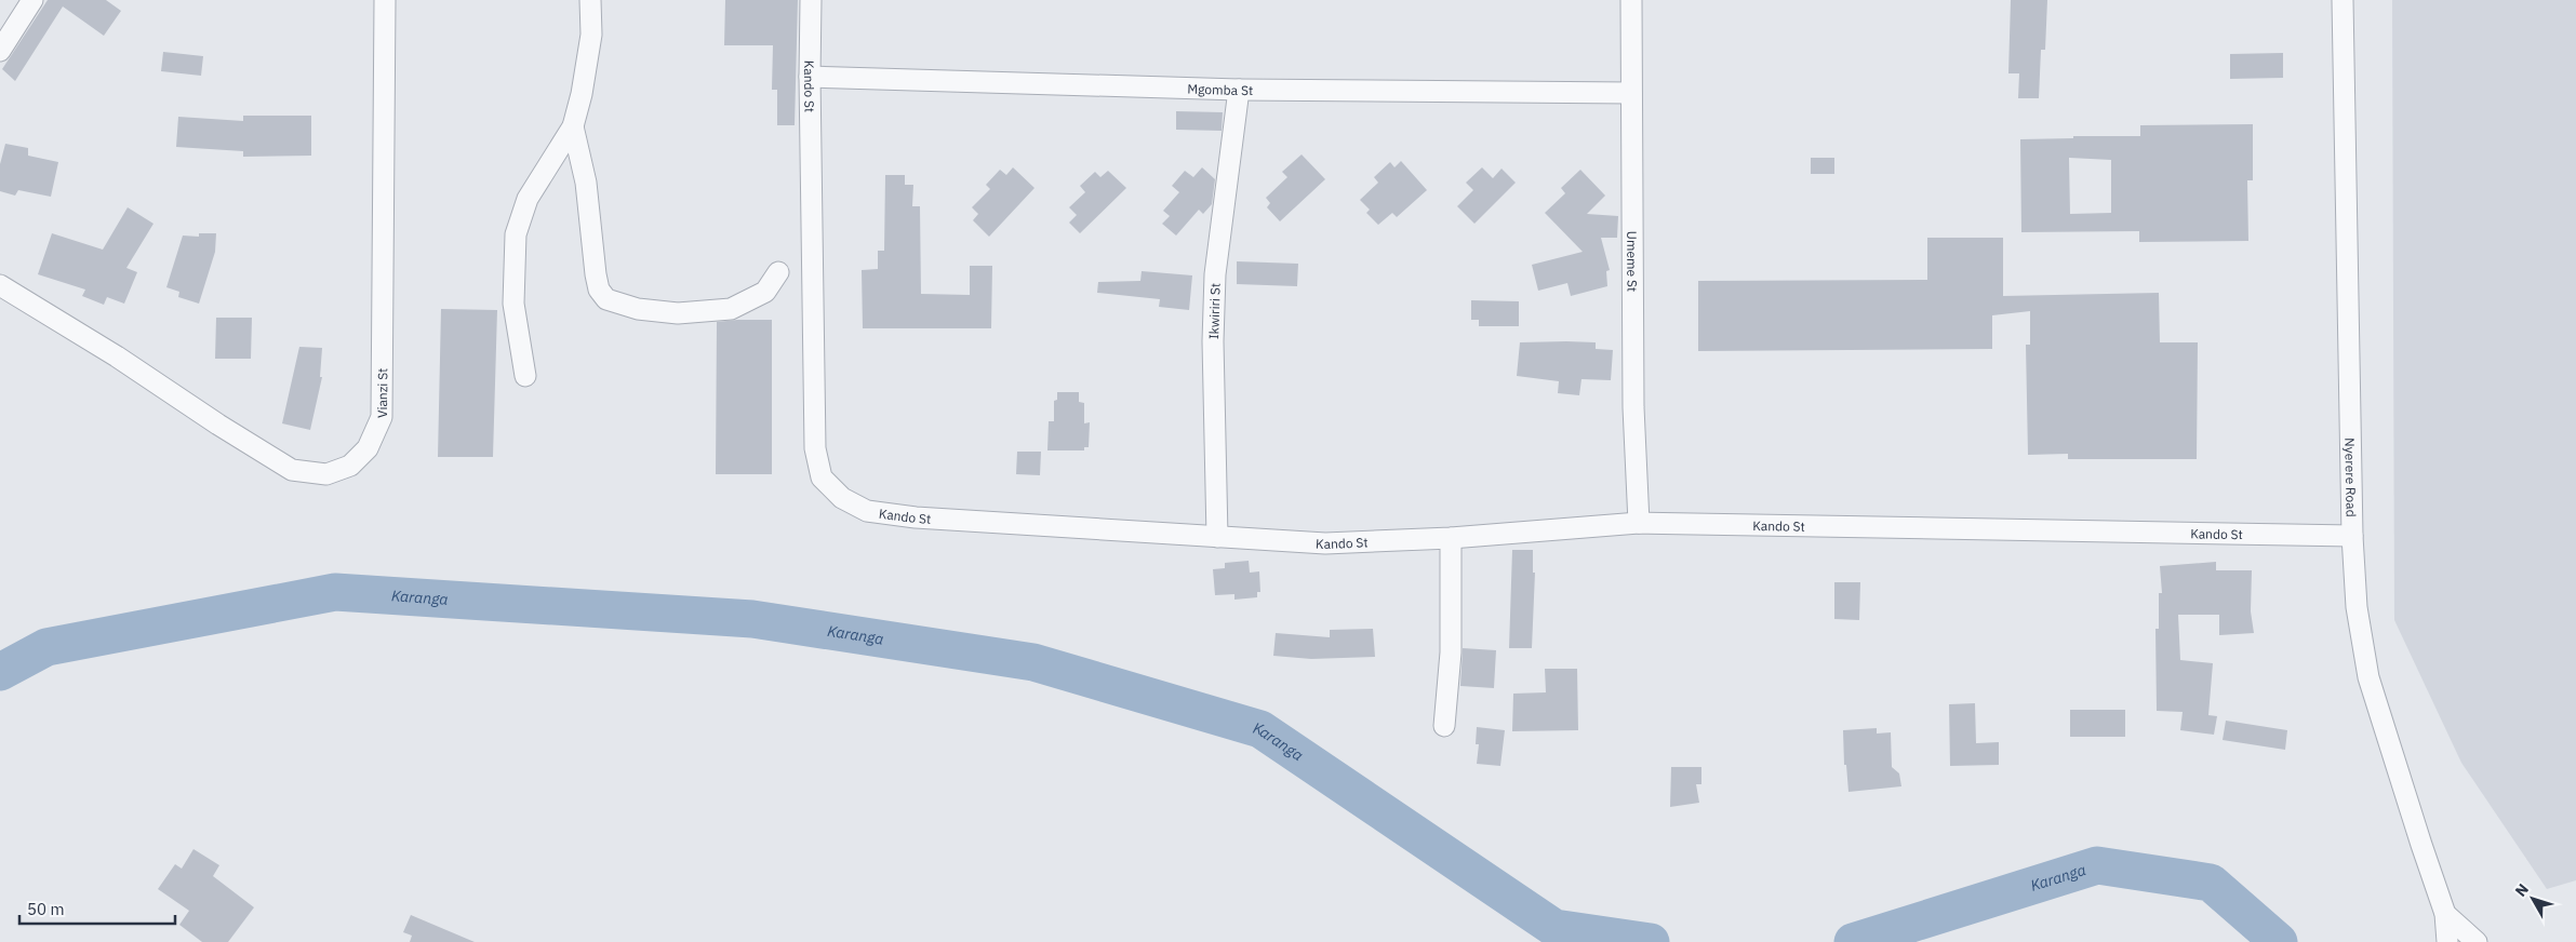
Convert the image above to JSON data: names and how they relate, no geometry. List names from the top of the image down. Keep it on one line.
{"streets":{"street":["Kando St","Mgomba St","Umeme St","Ikwiriri St","Vianzi St","Nyerere Road"]},"crossings":[["Kando St","Mgomba St"],["Kando St","Umeme St"],["Kando St","Ikwiriri St"],["Kando St","Nyerere Road"],["Mgomba St","Umeme St"],["Mgomba St","Ikwiriri St"]],"water":["Karanga"],"scale_bar":"50 m","north":"top left"}
